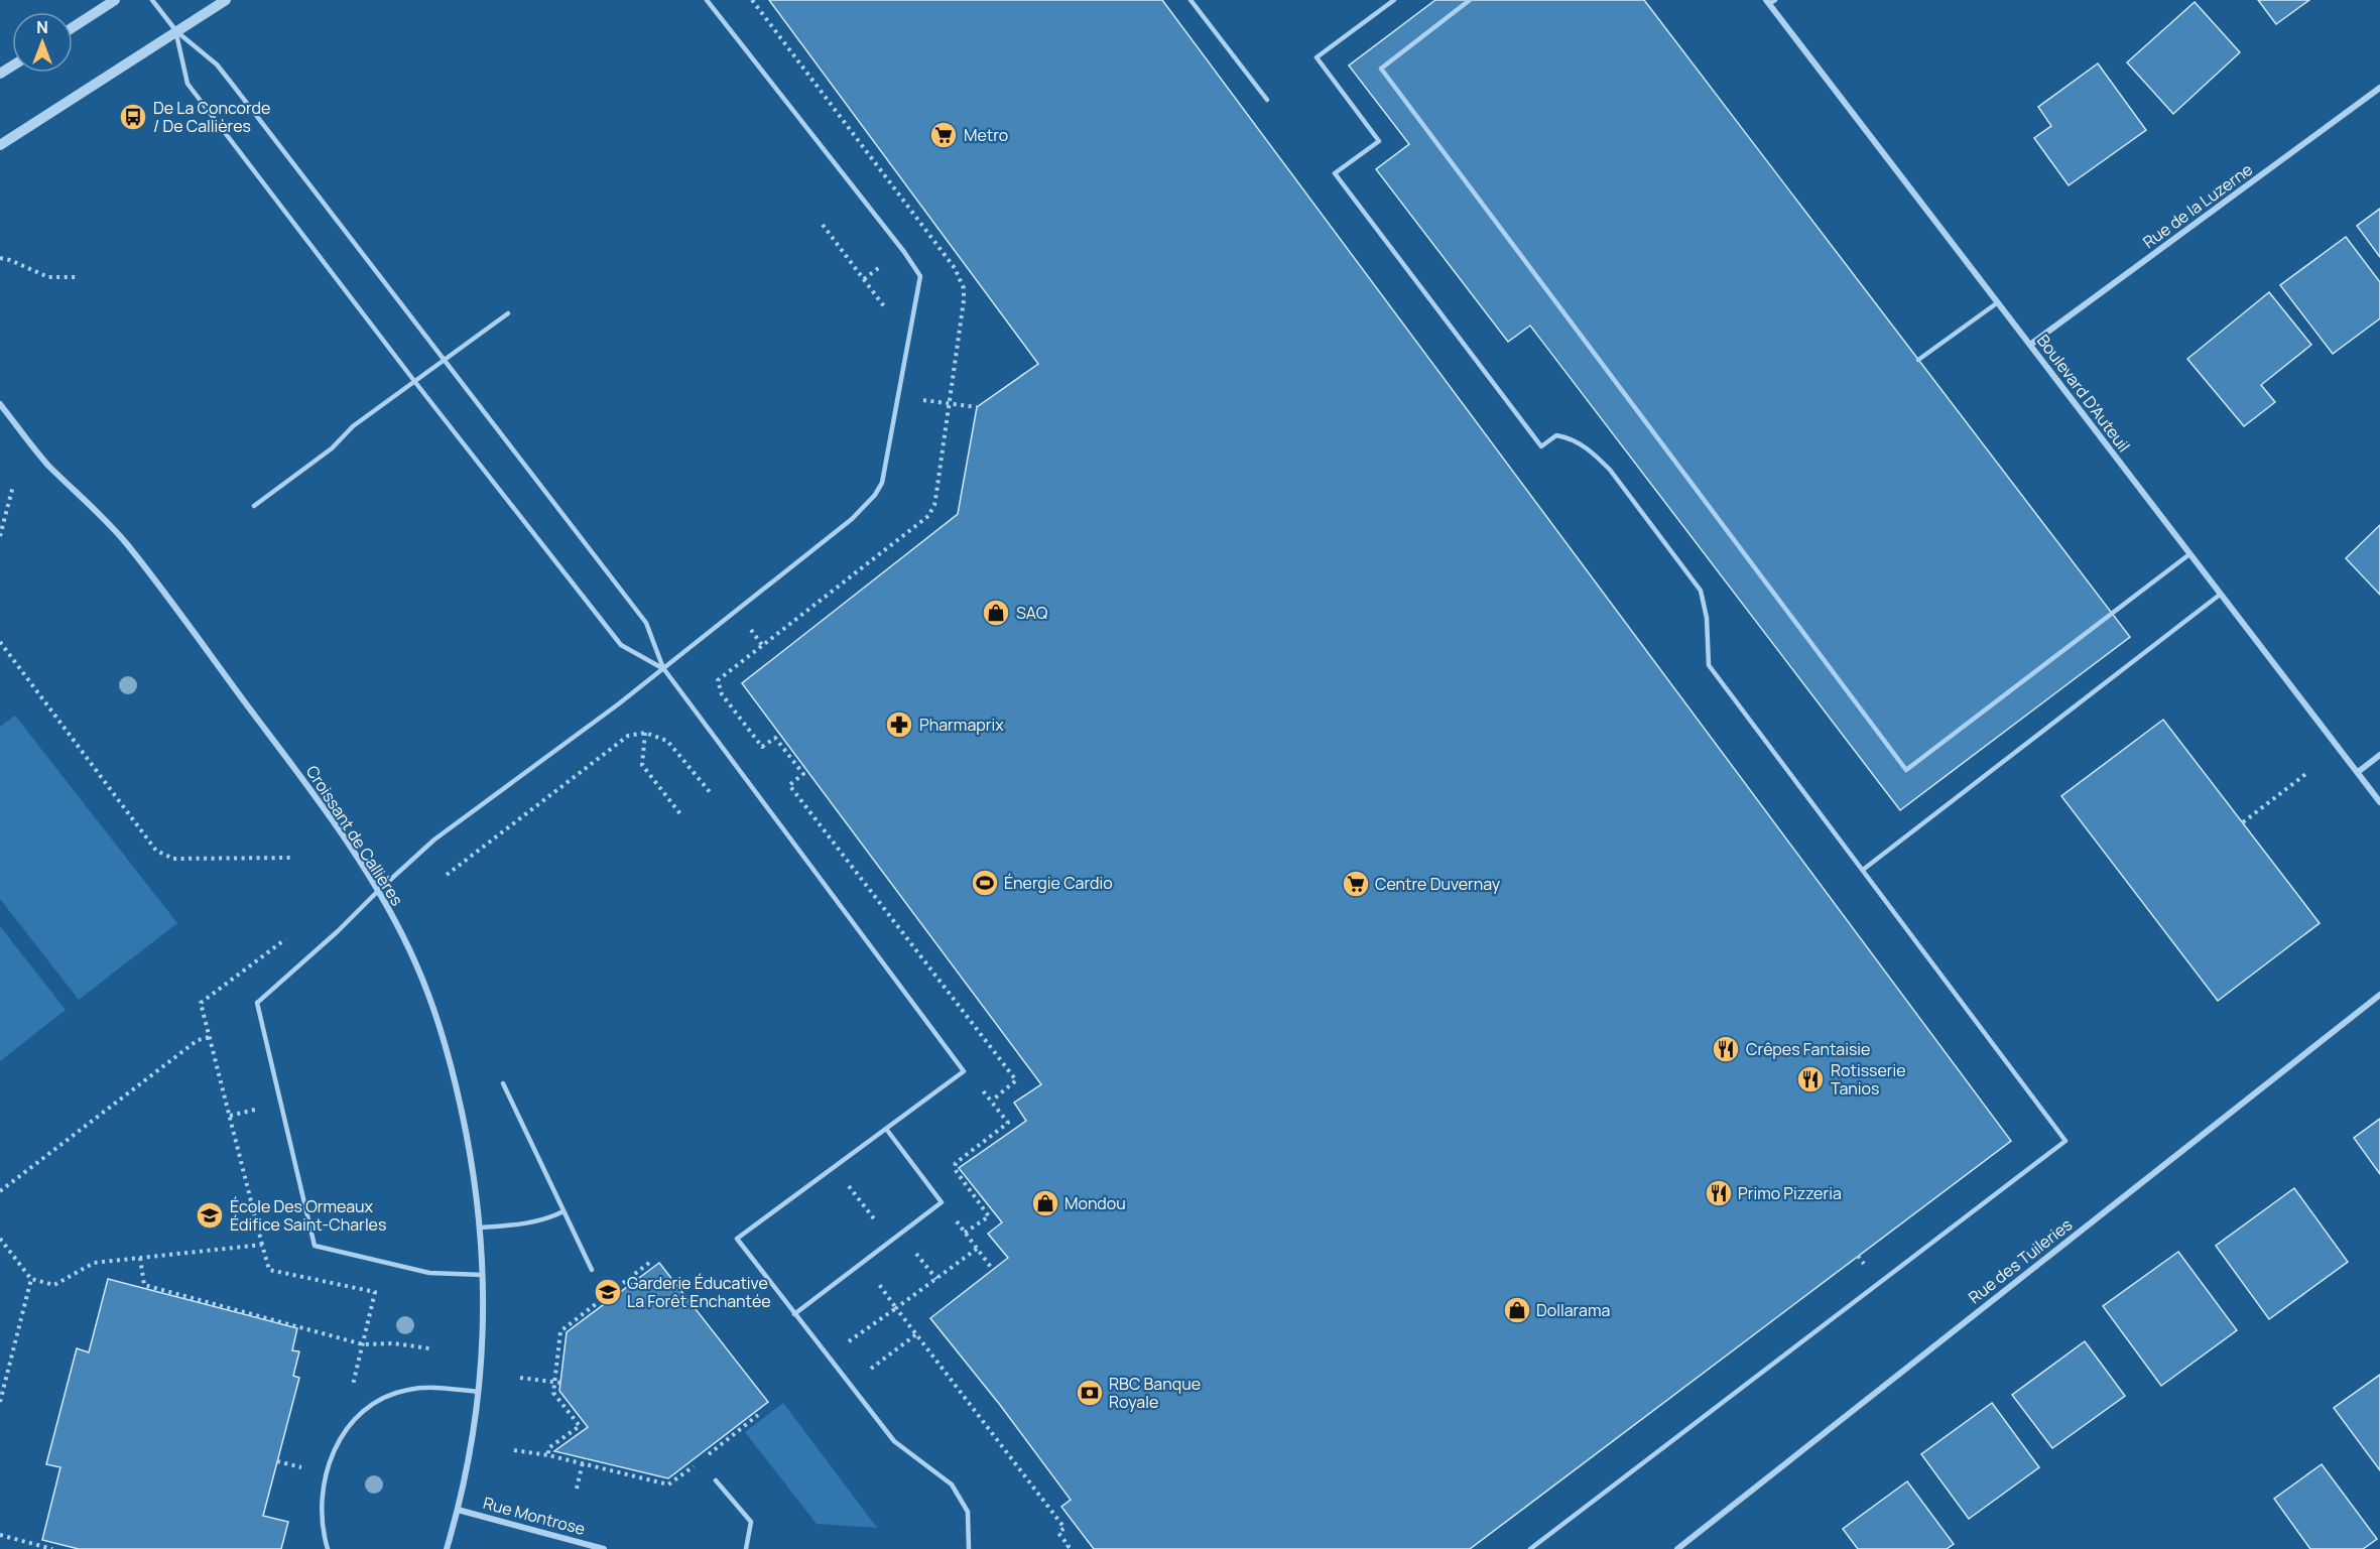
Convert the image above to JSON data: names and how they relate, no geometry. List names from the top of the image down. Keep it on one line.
{"streets":{"street":["Rue de la Luzerne","Boulevard D'Auteuil","Croissant de Callières","Rue des Tuileries","Rue Montrose"]},"crossings":[["Rue de la Luzerne","Boulevard D'Auteuil"],["Croissant de Callières","Rue Montrose"]],"places":{"bus stop":["De La Concorde / De Callières"],"supermarket":["Metro","Centre Duvernay"],"shop":["SAQ","Mondou","Dollarama"],"pharmacy":["Pharmaprix"],"sports":["Énergie Cardio"],"restaurant":["Crêpes Fantaisie","Rotisserie Tanios","Primo Pizzeria"],"school or university":["École Des Ormeaux Édifice Saint-Charles","Garderie Éducative La Forêt Enchantée"],"bank":["RBC Banque Royale"]},"north":"top"}
